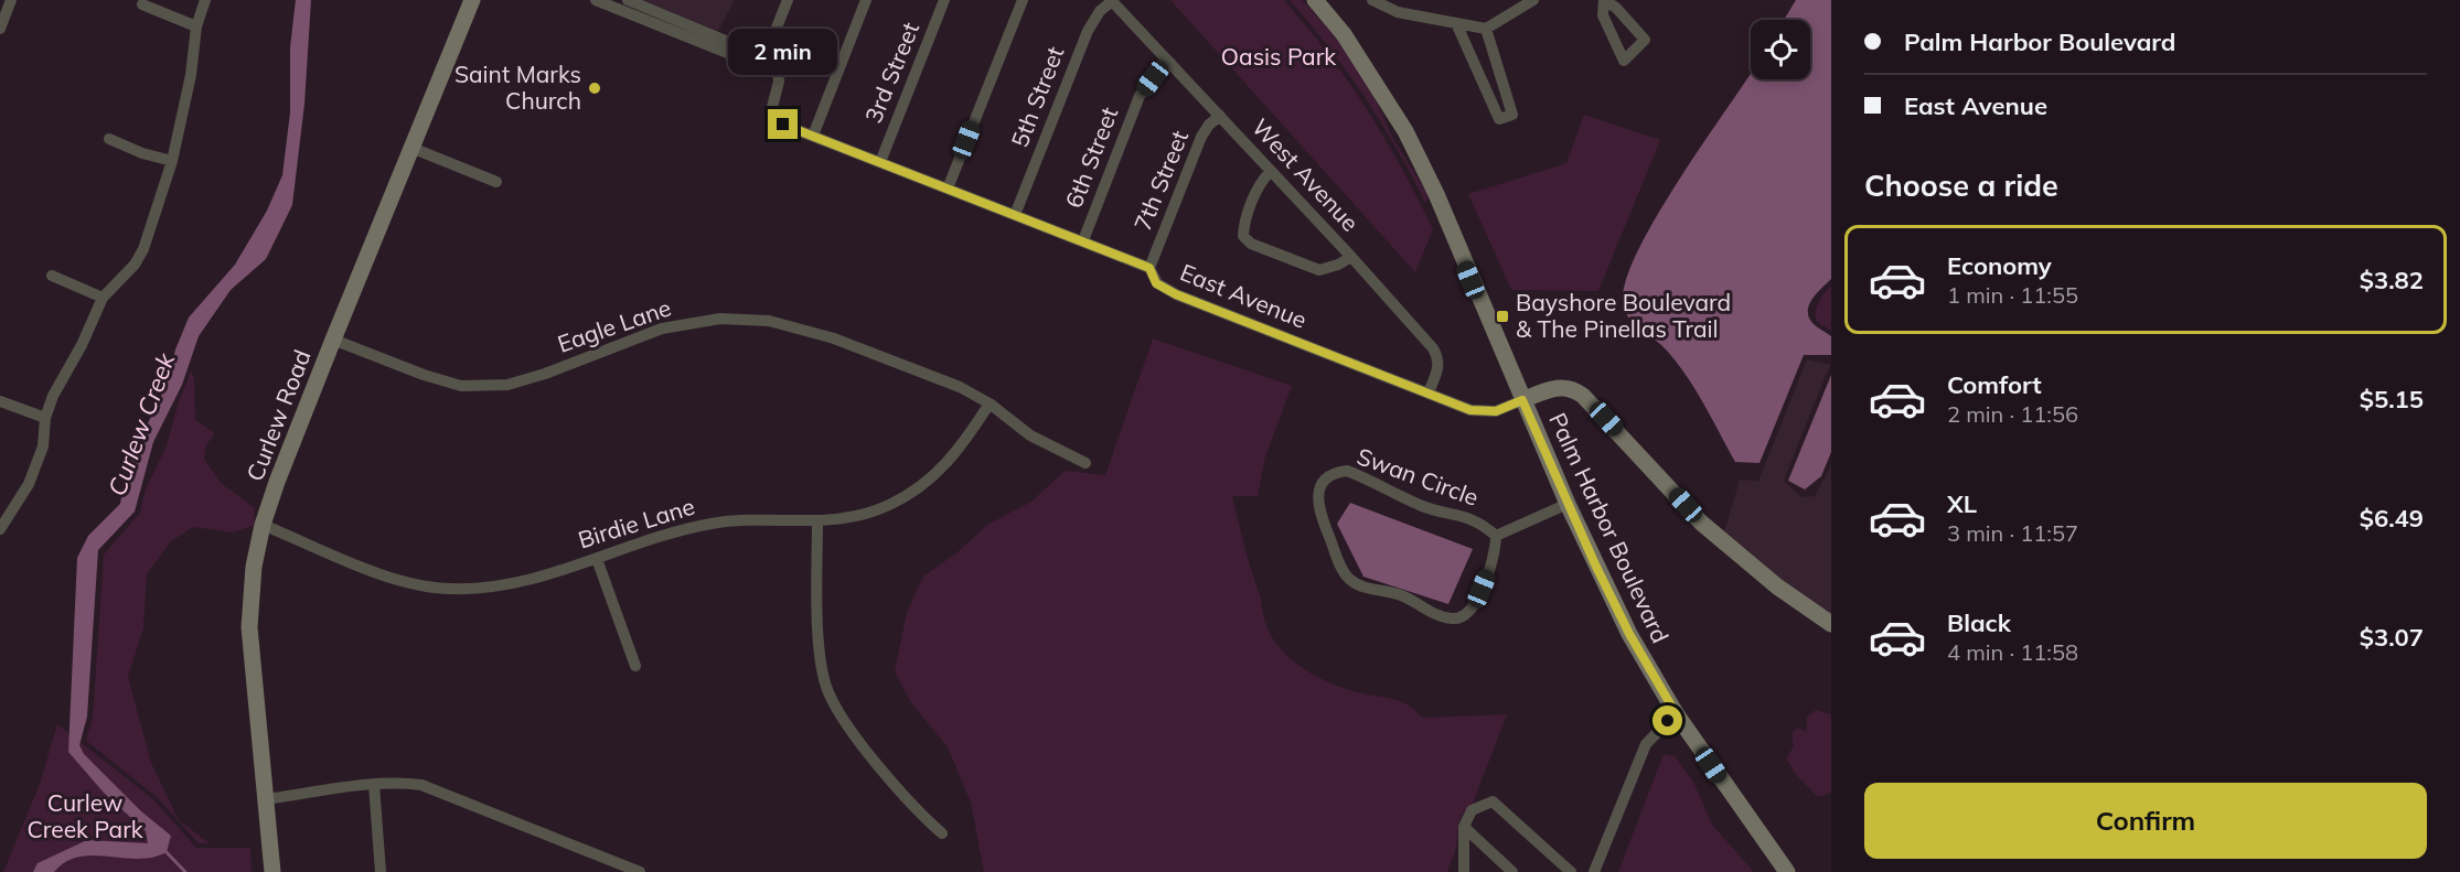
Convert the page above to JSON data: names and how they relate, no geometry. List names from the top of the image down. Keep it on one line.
{"streets":{"main road":["Curlew Road","Palm Harbor Boulevard"],"street":["3rd Street","5th Street","6th Street","West Avenue","7th Street","East Avenue","Eagle Lane","Swan Circle","Birdie Lane"]},"crossings":[["3rd Street","East Avenue"],["5th Street","West Avenue"],["5th Street","East Avenue"],["6th Street","West Avenue"],["6th Street","East Avenue"],["West Avenue","7th Street"],["West Avenue","East Avenue"],["7th Street","East Avenue"],["East Avenue","Palm Harbor Boulevard"],["Eagle Lane","Curlew Road"],["Eagle Lane","Birdie Lane"],["Curlew Road","Birdie Lane"],["Swan Circle","Palm Harbor Boulevard"]],"water":["Curlew Creek"],"parks":["Oasis Park","Curlew Creek Park"],"places":{"other":["Saint Marks Church"],"transit":["Bayshore Boulevard & The Pinellas Trail"]},"page":{"banner":["Palm Harbor Boulevard","East Avenue"],"bubble":"2 min","heading":"Choose a ride","list":[{"name":"Economy","note":"1 min · 11:55","value":"$3.82"},{"name":"Comfort","note":"2 min · 11:56","value":"$5.15"},{"name":"XL","note":"3 min · 11:57","value":"$6.49"},{"name":"Black","note":"4 min · 11:58","value":"$3.07"}],"buttons":"Confirm"}}
